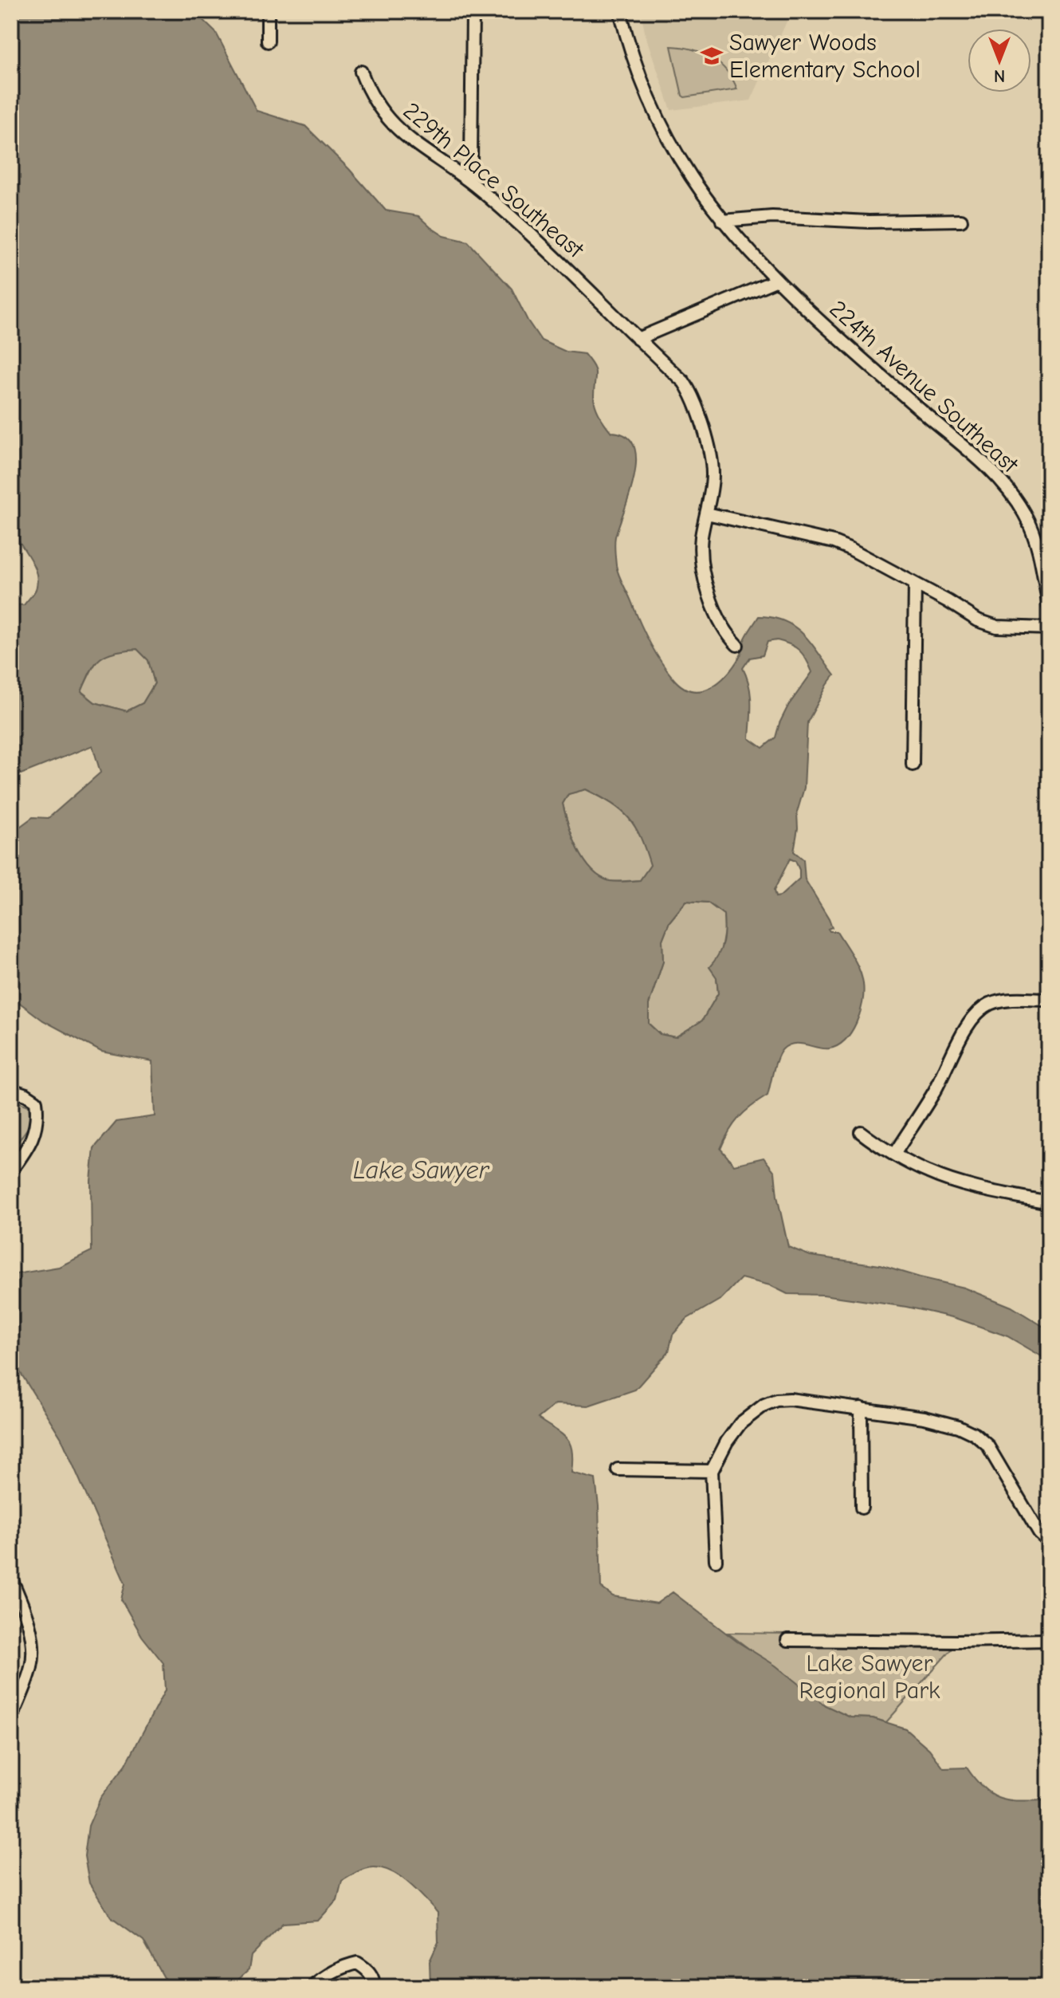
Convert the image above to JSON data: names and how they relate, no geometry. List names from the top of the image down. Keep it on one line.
{"streets":{"street":["229th Place Southeast","224th Avenue Southeast"]},"water":["Lake Sawyer"],"parks":["Lake Sawyer Regional Park"],"places":{"school or university":["Sawyer Woods Elementary School"]},"north":"bottom"}
